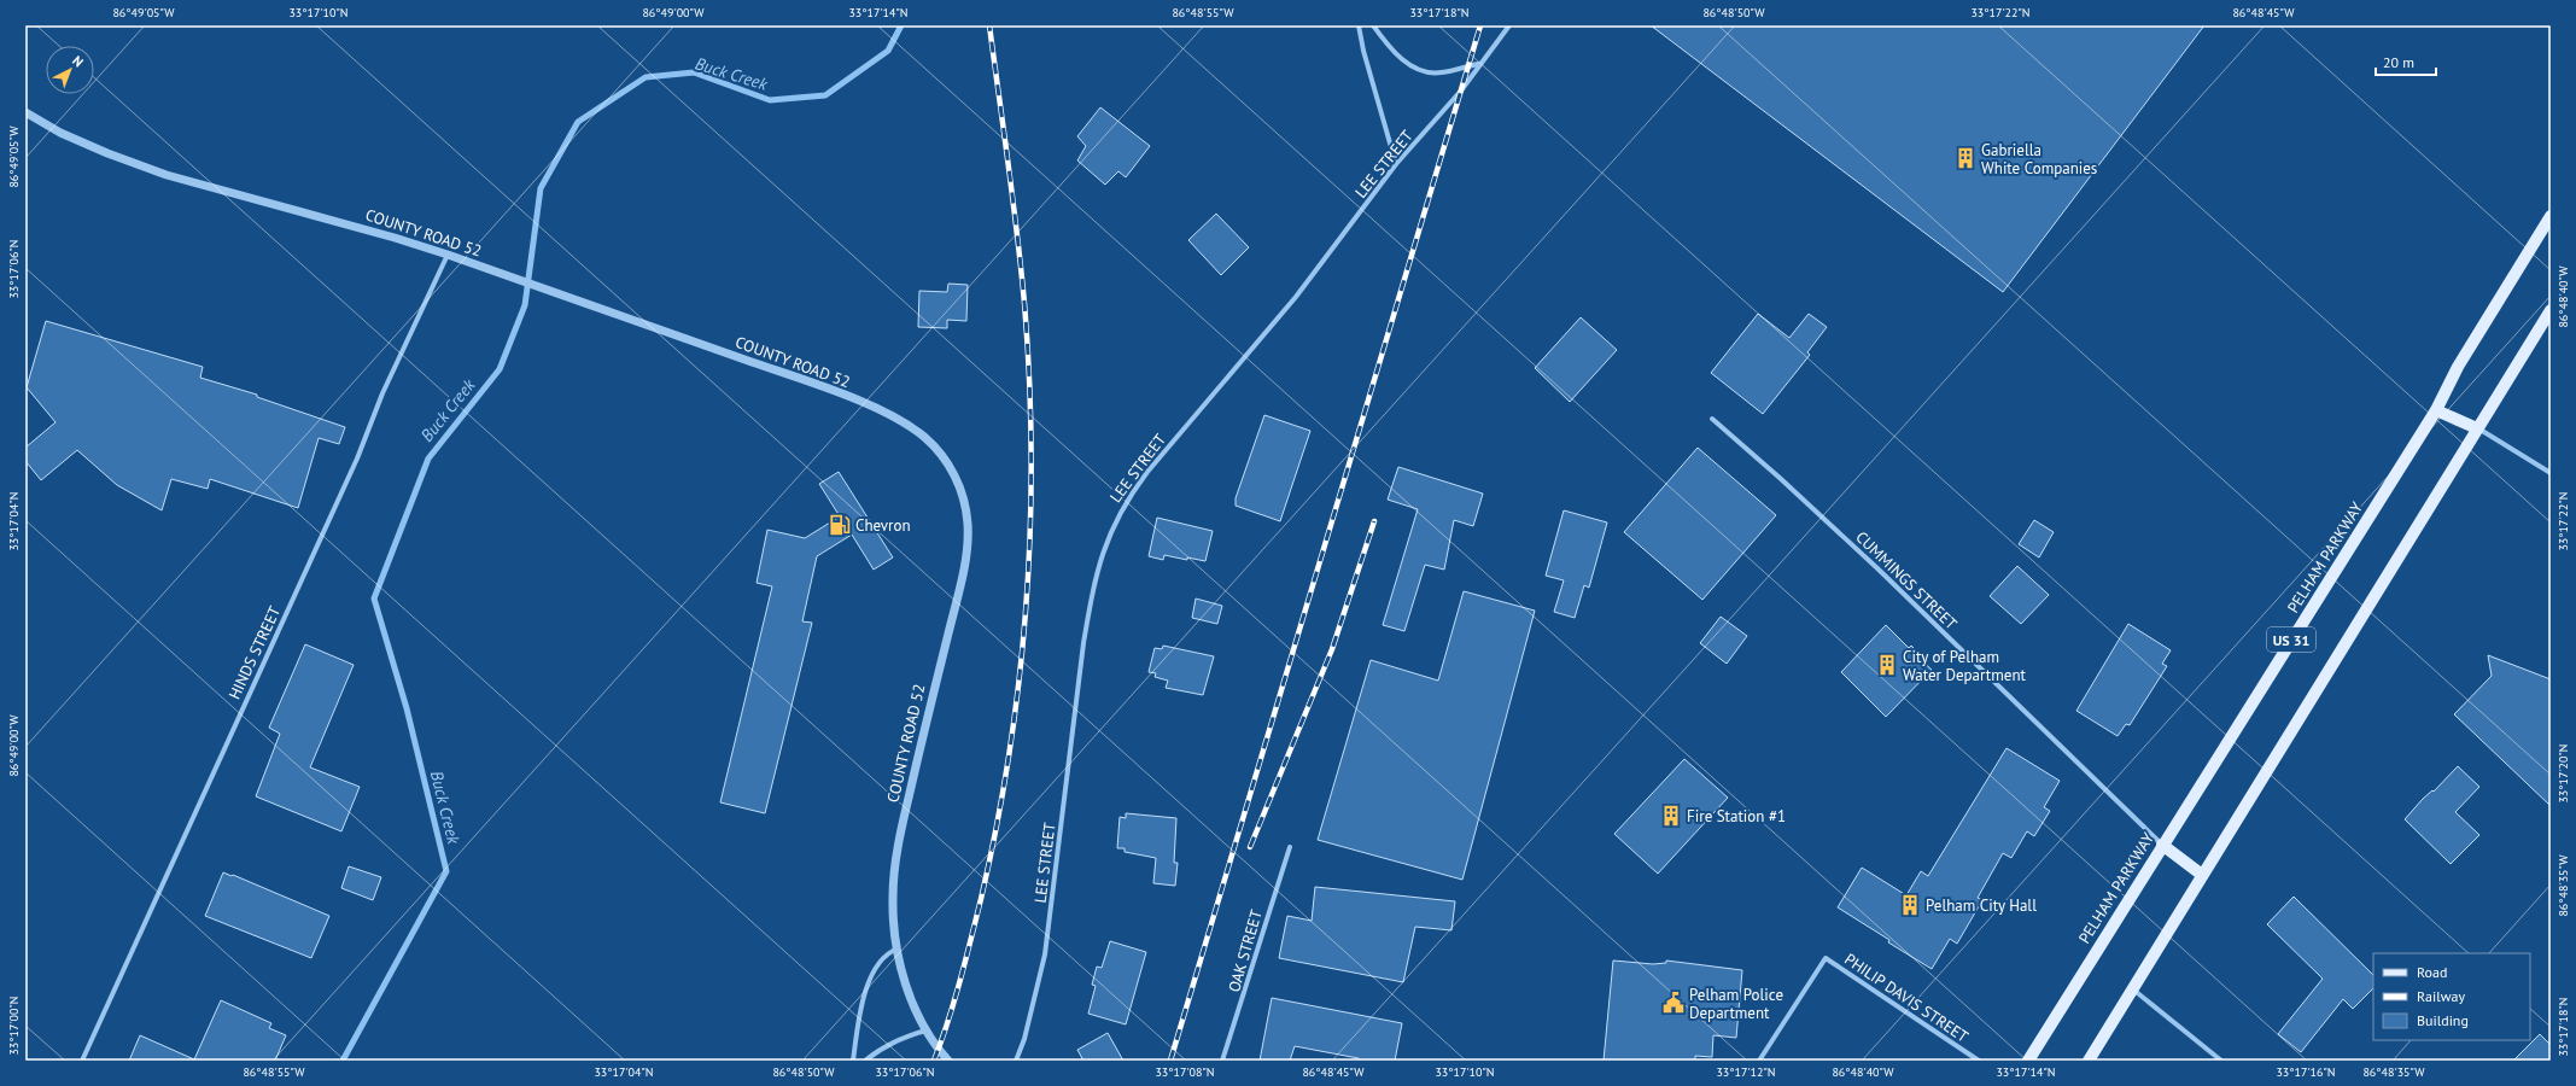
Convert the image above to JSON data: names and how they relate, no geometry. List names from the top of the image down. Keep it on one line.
{"streets":{"main road":["PELHAM PARKWAY","US 31"],"street":["LEE STREET","COUNTY ROAD 52","CUMMINGS STREET","HINDS STREET","OAK STREET","PHILIP DAVIS STREET"]},"crossings":[["COUNTY ROAD 52","HINDS STREET"],["PELHAM PARKWAY","CUMMINGS STREET"]],"water":["Buck Creek"],"places":{"building":["Gabriella White Companies","City of Pelham Water Department","Fire Station #1","Pelham City Hall"],"fuel station":["Chevron"],"public building":["Pelham Police Department"]},"legend":["Road","Railway","Building"],"scale_bar":"20 m","north":"top right","coordinates":["86°49'05\"W","33°17'10\"N","86°49'00\"W","33°17'14\"N","86°48'55\"W","33°17'18\"N","86°48'50\"W","33°17'22\"N","86°48'45\"W","33°17'06\"N","86°48'40\"W","33°17'04\"N","33°17'20\"N","86°48'35\"W","33°17'00\"N","33°17'08\"N","33°17'12\"N","33°17'16\"N"]}
